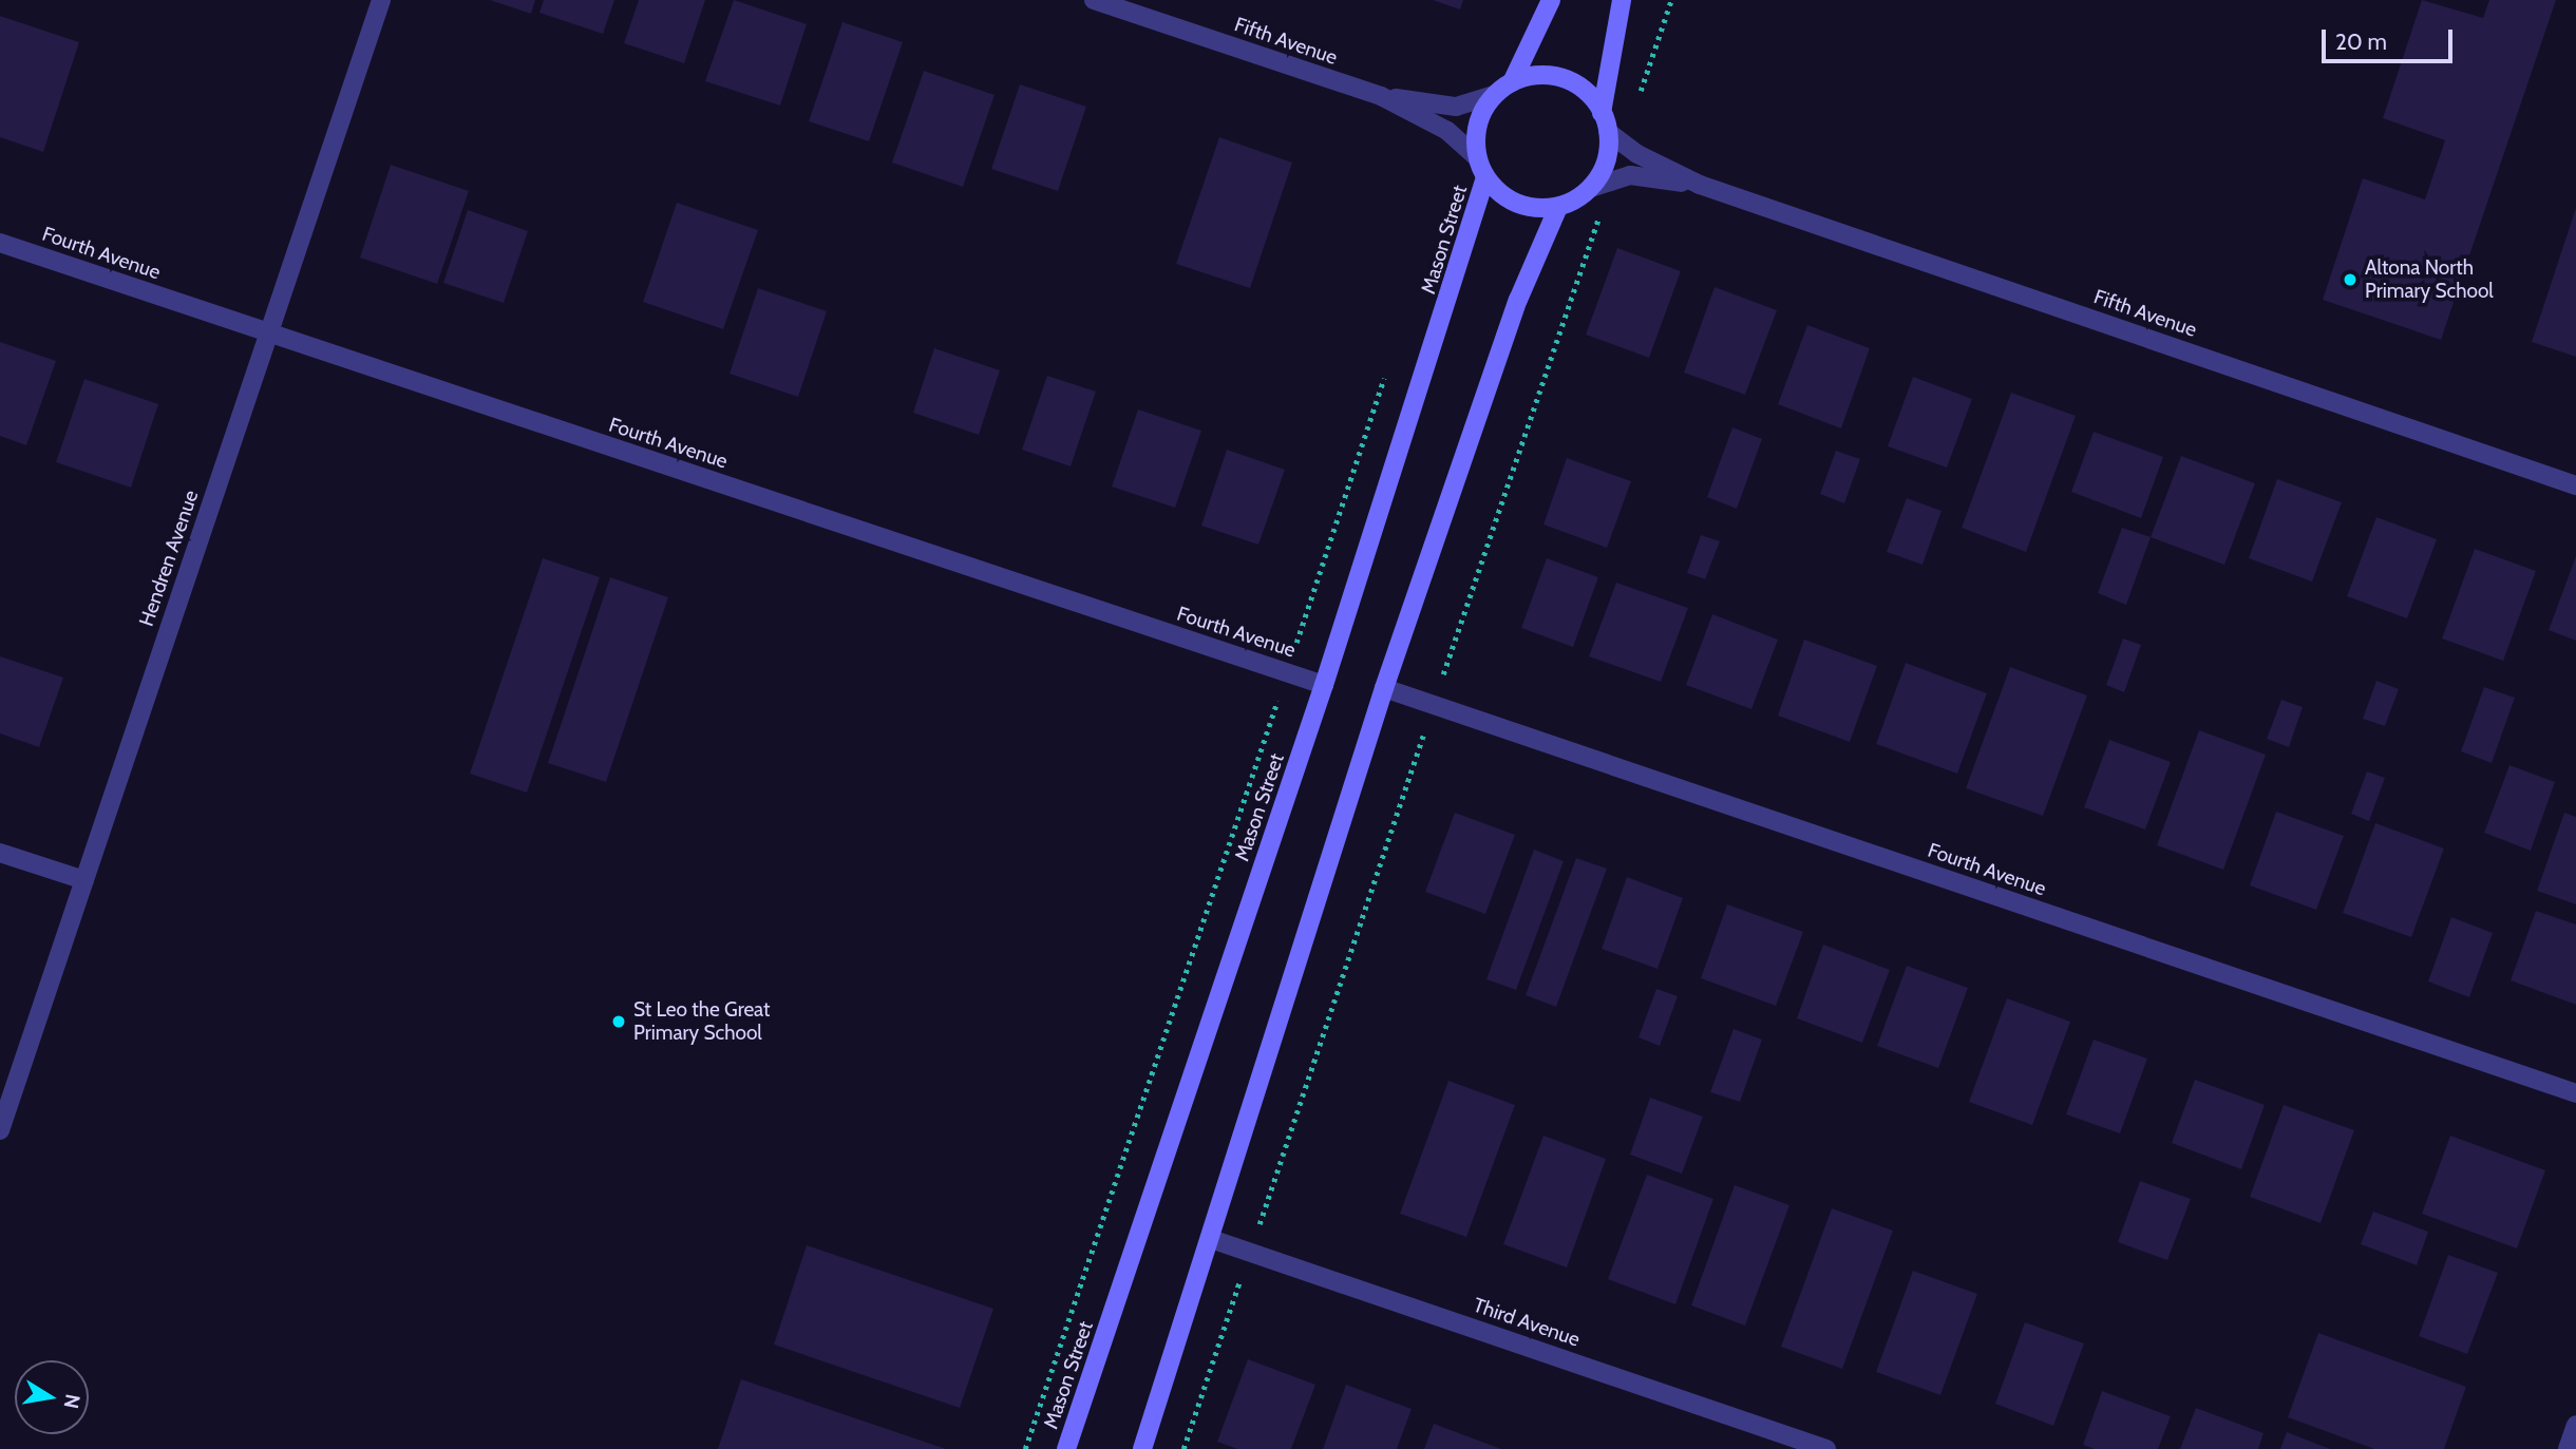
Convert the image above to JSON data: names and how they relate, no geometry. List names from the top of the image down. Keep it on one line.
{"streets":{"street":["Fifth Avenue","Mason Street","Fourth Avenue","Hendren Avenue","Third Avenue"]},"crossings":[["Fifth Avenue","Mason Street"],["Mason Street","Fourth Avenue"],["Fourth Avenue","Hendren Avenue"]],"places":["Altona North Primary School","St Leo the Great Primary School"],"scale_bar":"20 m","north":"right"}
